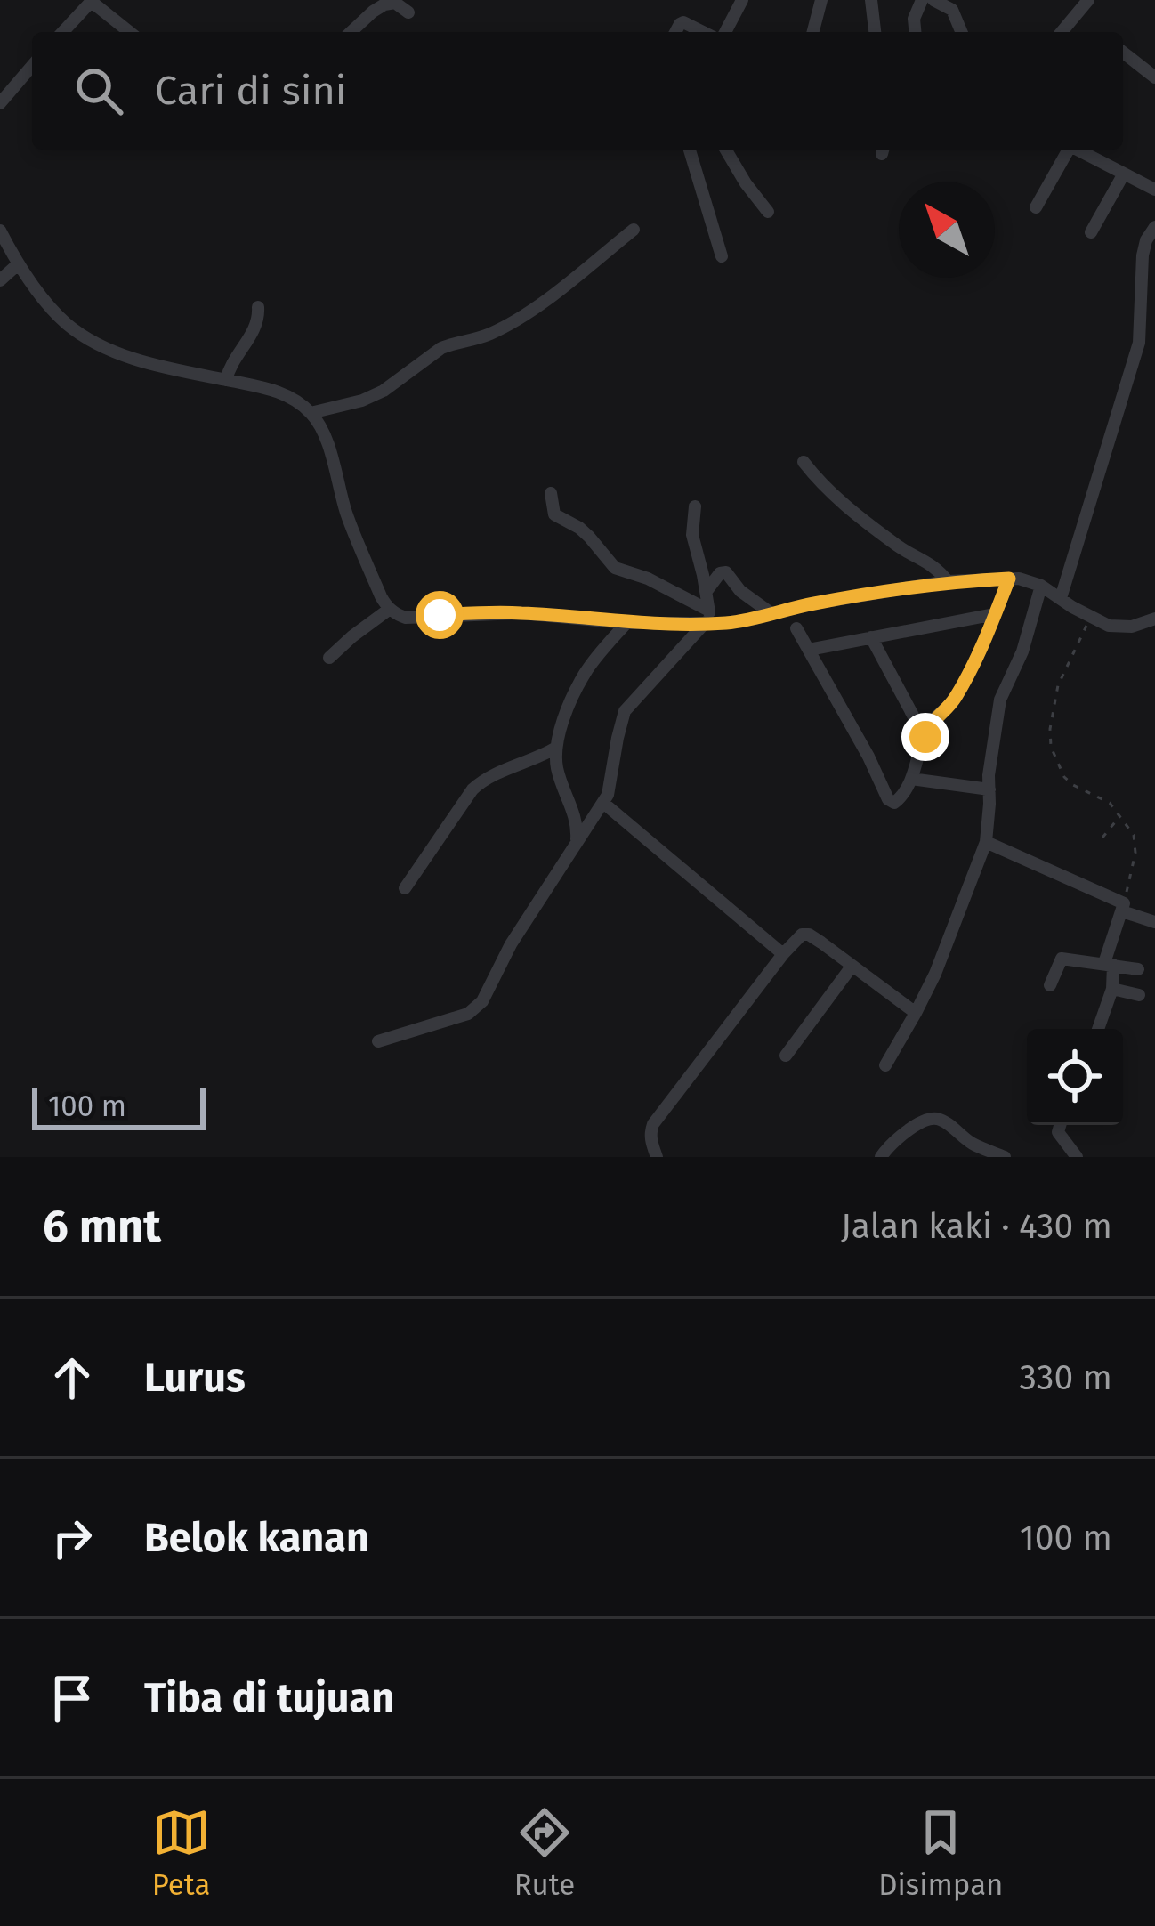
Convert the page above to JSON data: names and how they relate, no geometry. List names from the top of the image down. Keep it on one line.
{"scale_bar":"100 m","north":"top left","page":{"search":"Cari di sini","scale":"100 m","heading":["6 mnt","Jalan kaki · 430 m"],"list":[["Lurus","330 m"],["Belok kanan","100 m"],"Tiba di tujuan"],"nav":["Peta","Rute","Disimpan"]}}
